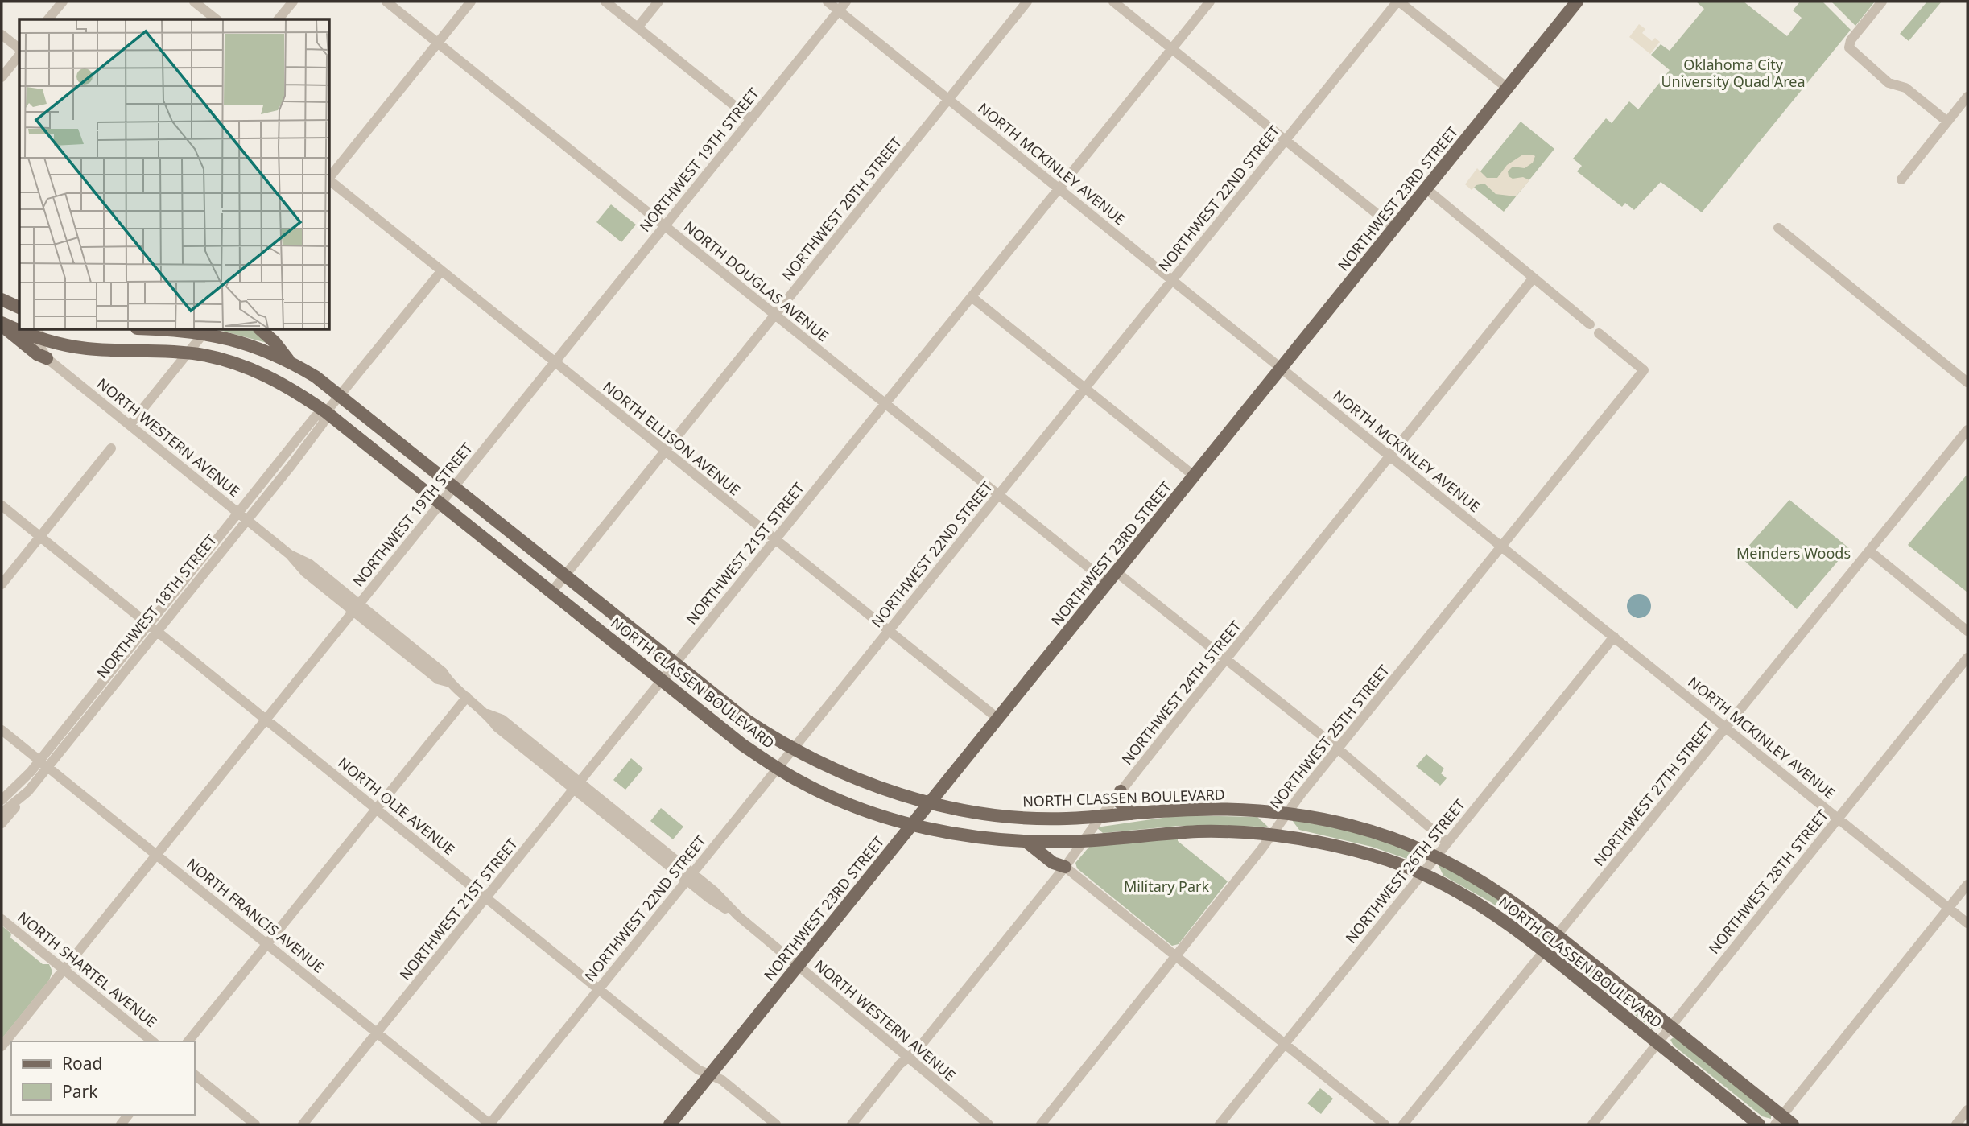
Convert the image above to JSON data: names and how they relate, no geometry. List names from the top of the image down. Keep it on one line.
{"streets":{"main road":["NORTHWEST 23RD STREET","NORTH CLASSEN BOULEVARD"],"street":["NORTHWEST 19TH STREET","NORTH MCKINLEY AVENUE","NORTHWEST 22ND STREET","NORTHWEST 20TH STREET","NORTH DOUGLAS AVENUE","NORTH WESTERN AVENUE","NORTH ELLISON AVENUE","NORTHWEST 21ST STREET","NORTHWEST 18TH STREET","NORTHWEST 24TH STREET","NORTHWEST 25TH STREET","NORTHWEST 27TH STREET","NORTH OLIE AVENUE","NORTHWEST 26TH STREET","NORTHWEST 28TH STREET","NORTH FRANCIS AVENUE","NORTH SHARTEL AVENUE"]},"crossings":[["NORTHWEST 19TH STREET","NORTH MCKINLEY AVENUE"],["NORTHWEST 19TH STREET","NORTH DOUGLAS AVENUE"],["NORTHWEST 19TH STREET","NORTH WESTERN AVENUE"],["NORTHWEST 19TH STREET","NORTH ELLISON AVENUE"],["NORTHWEST 19TH STREET","NORTH CLASSEN BOULEVARD"],["NORTHWEST 19TH STREET","NORTH OLIE AVENUE"],["NORTHWEST 19TH STREET","NORTH FRANCIS AVENUE"],["NORTHWEST 19TH STREET","NORTH SHARTEL AVENUE"],["NORTH MCKINLEY AVENUE","NORTHWEST 22ND STREET"],["NORTH MCKINLEY AVENUE","NORTHWEST 23RD STREET"],["NORTH MCKINLEY AVENUE","NORTHWEST 20TH STREET"],["NORTH MCKINLEY AVENUE","NORTHWEST 21ST STREET"],["NORTH MCKINLEY AVENUE","NORTHWEST 24TH STREET"],["NORTH MCKINLEY AVENUE","NORTHWEST 25TH STREET"],["NORTH MCKINLEY AVENUE","NORTHWEST 27TH STREET"],["NORTH MCKINLEY AVENUE","NORTHWEST 26TH STREET"],["NORTH MCKINLEY AVENUE","NORTHWEST 28TH STREET"],["NORTHWEST 22ND STREET","NORTH DOUGLAS AVENUE"],["NORTHWEST 22ND STREET","NORTH WESTERN AVENUE"],["NORTHWEST 22ND STREET","NORTH ELLISON AVENUE"],["NORTHWEST 22ND STREET","NORTH CLASSEN BOULEVARD"],["NORTHWEST 22ND STREET","NORTH OLIE AVENUE"],["NORTHWEST 22ND STREET","NORTH FRANCIS AVENUE"],["NORTHWEST 23RD STREET","NORTH DOUGLAS AVENUE"],["NORTHWEST 23RD STREET","NORTH WESTERN AVENUE"],["NORTHWEST 23RD STREET","NORTH ELLISON AVENUE"],["NORTHWEST 23RD STREET","NORTH CLASSEN BOULEVARD"],["NORTHWEST 23RD STREET","NORTH OLIE AVENUE"],["NORTHWEST 20TH STREET","NORTH DOUGLAS AVENUE"],["NORTHWEST 20TH STREET","NORTH ELLISON AVENUE"],["NORTHWEST 20TH STREET","NORTH CLASSEN BOULEVARD"],["NORTH DOUGLAS AVENUE","NORTHWEST 21ST STREET"],["NORTH WESTERN AVENUE","NORTHWEST 21ST STREET"],["NORTH WESTERN AVENUE","NORTHWEST 18TH STREET"],["NORTH WESTERN AVENUE","NORTH CLASSEN BOULEVARD"],["NORTH WESTERN AVENUE","NORTHWEST 24TH STREET"],["NORTH ELLISON AVENUE","NORTHWEST 21ST STREET"],["NORTH ELLISON AVENUE","NORTHWEST 18TH STREET"],["NORTHWEST 21ST STREET","NORTH CLASSEN BOULEVARD"],["NORTHWEST 21ST STREET","NORTH OLIE AVENUE"],["NORTHWEST 21ST STREET","NORTH FRANCIS AVENUE"],["NORTHWEST 18TH STREET","NORTH CLASSEN BOULEVARD"],["NORTHWEST 18TH STREET","NORTH OLIE AVENUE"],["NORTHWEST 18TH STREET","NORTH FRANCIS AVENUE"],["NORTH CLASSEN BOULEVARD","NORTHWEST 24TH STREET"],["NORTH CLASSEN BOULEVARD","NORTHWEST 25TH STREET"],["NORTH CLASSEN BOULEVARD","NORTHWEST 27TH STREET"],["NORTH CLASSEN BOULEVARD","NORTHWEST 26TH STREET"],["NORTH CLASSEN BOULEVARD","NORTHWEST 28TH STREET"]],"parks":["Oklahoma City University Quad Area","Meinders Woods","Military Park"],"legend":["Road","Park"]}
